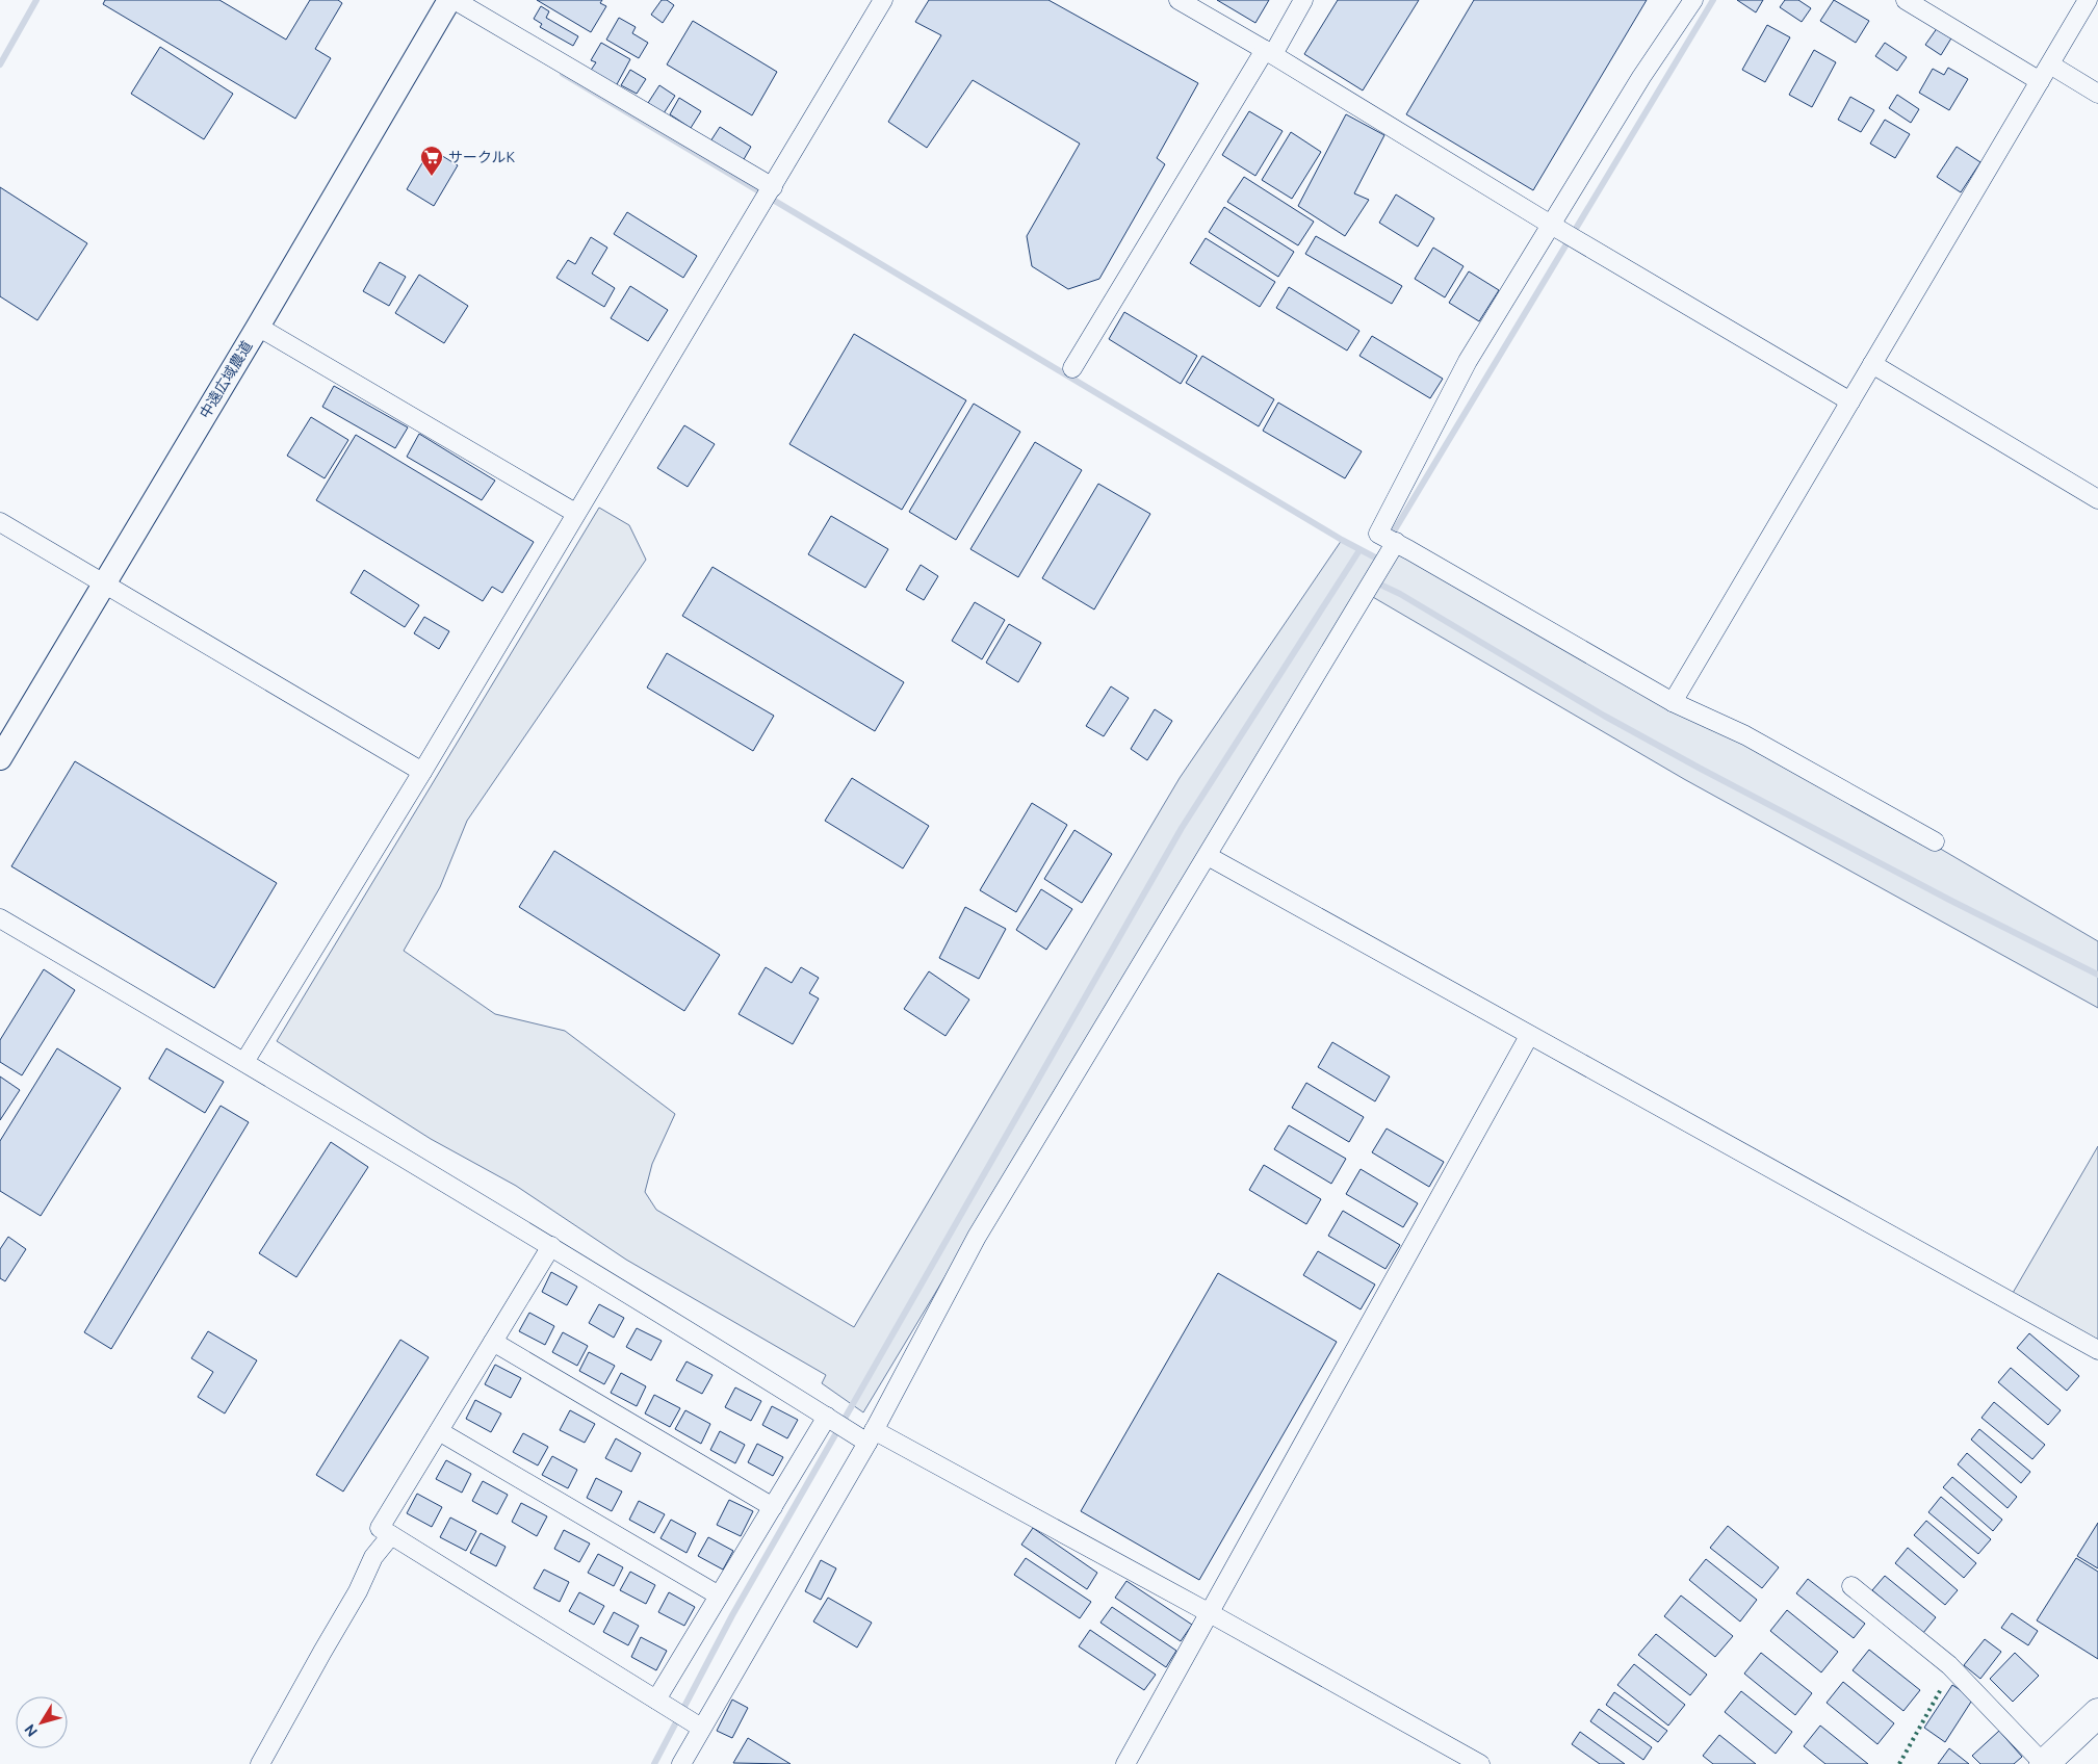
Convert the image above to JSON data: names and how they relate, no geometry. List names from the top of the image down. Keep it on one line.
{"streets":{"street":["中遠広域農道"]},"places":{"supermarket":["サークルK"]},"north":"bottom left"}
